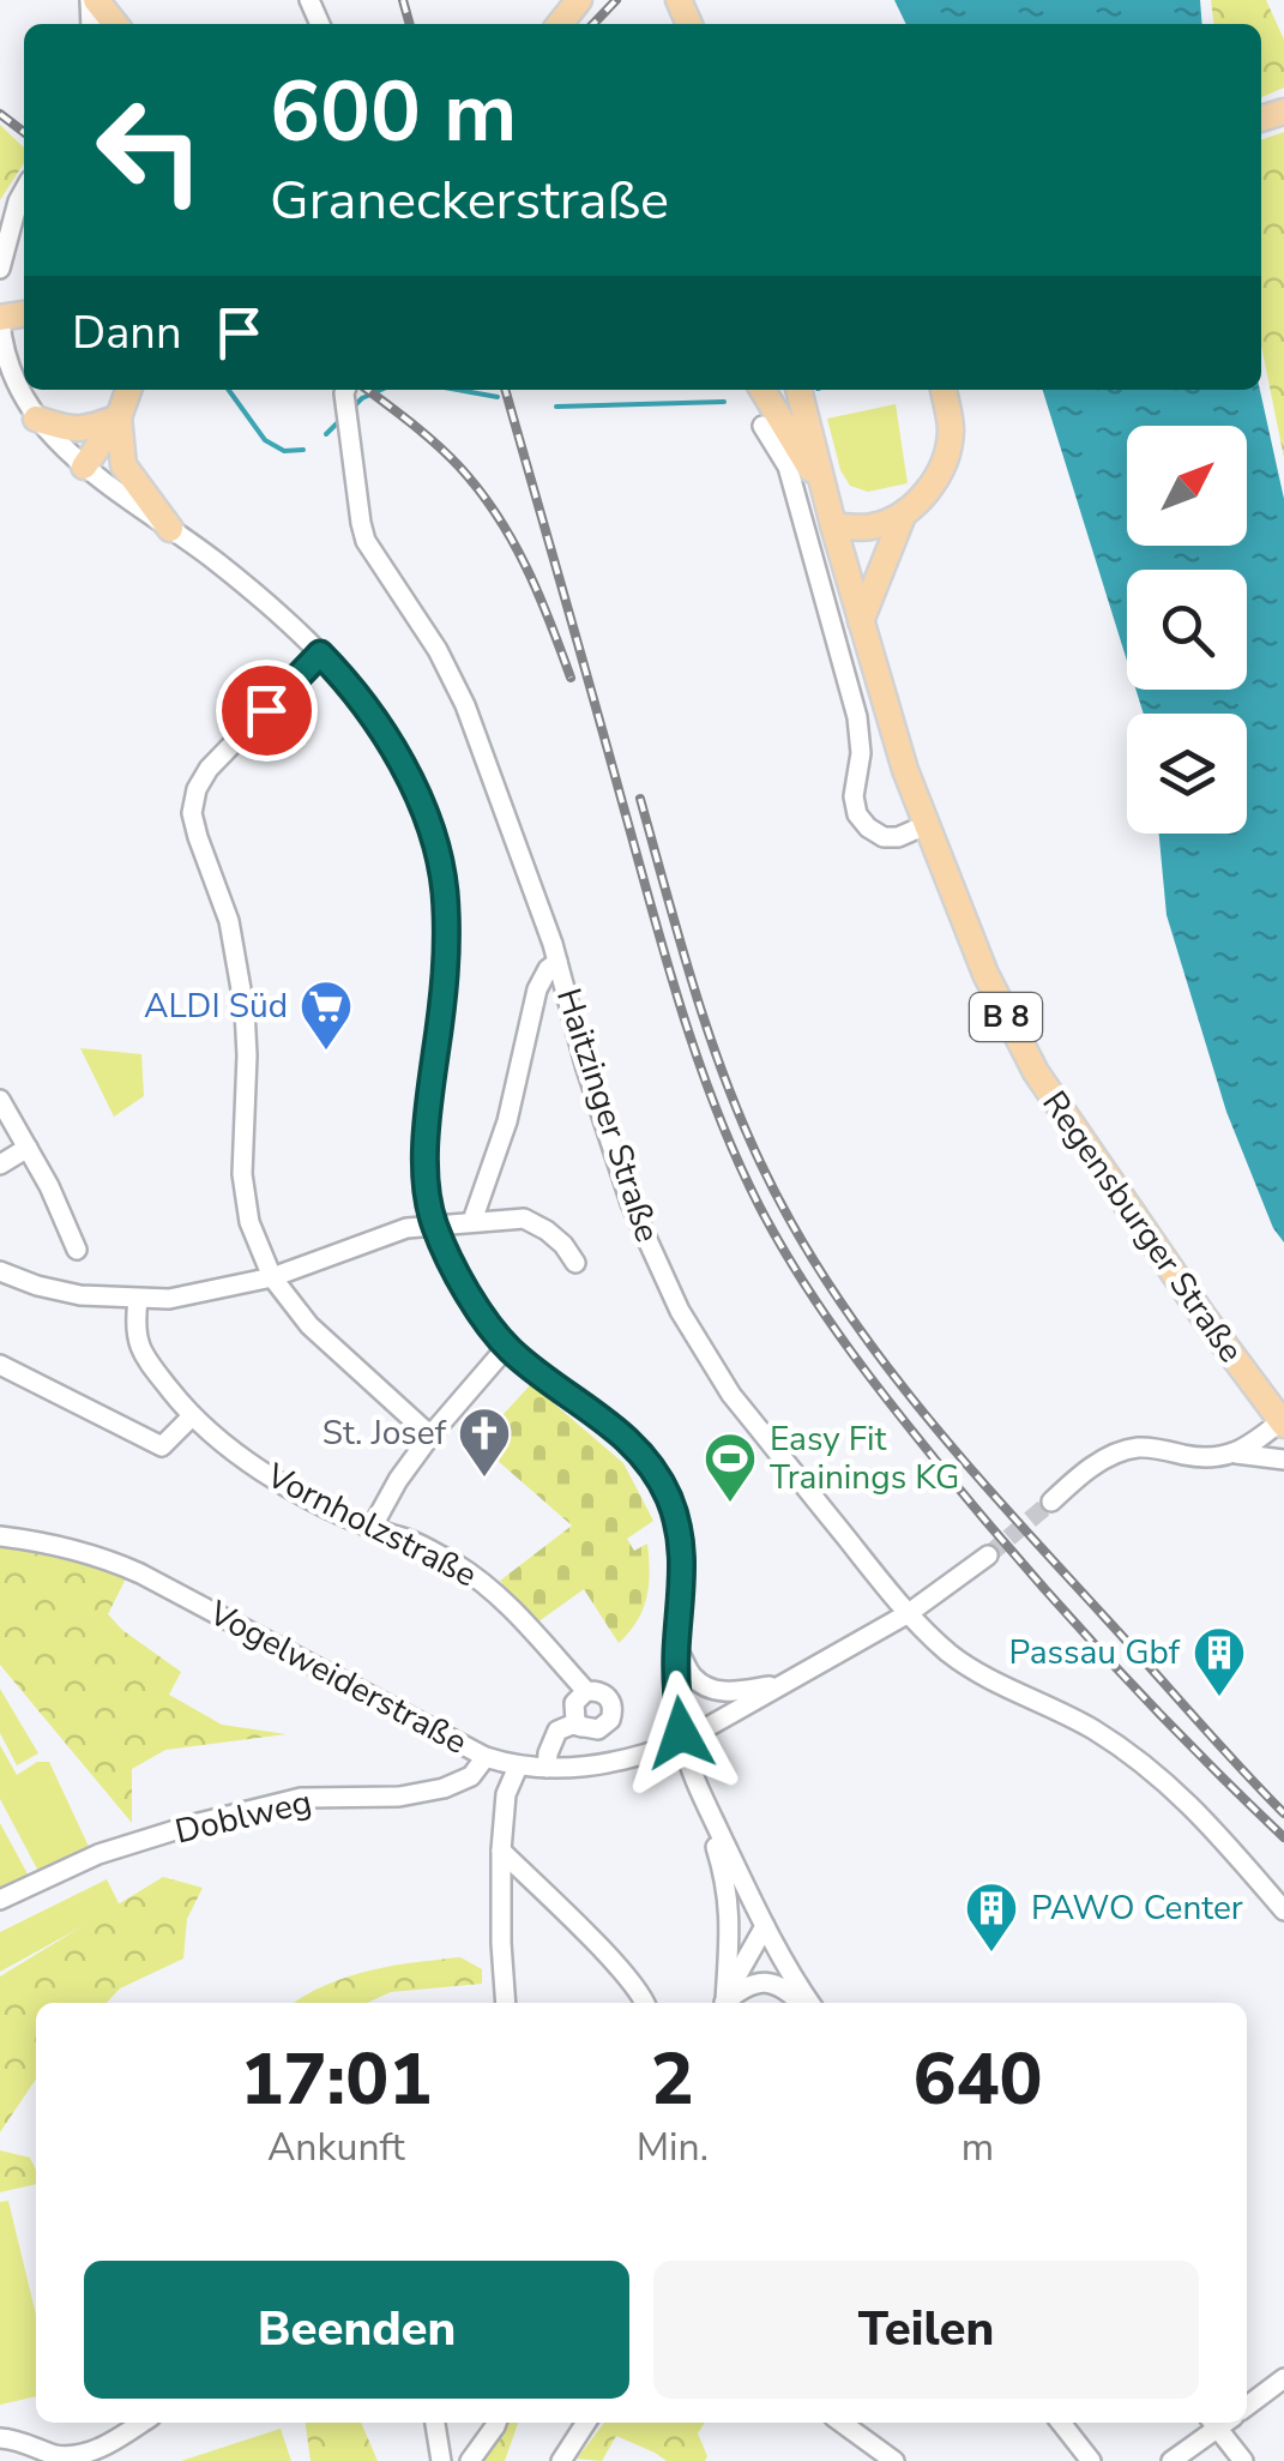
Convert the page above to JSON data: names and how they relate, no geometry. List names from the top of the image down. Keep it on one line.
{"streets":{"main road":["B 8","Regensburger Straße"],"street":["Haitzinger Straße","Vornholzstraße","Vogelweiderstraße","Doblweg"]},"crossings":[["B 8","Regensburger Straße"],["Haitzinger Straße","Vogelweiderstraße"],["Vornholzstraße","Vogelweiderstraße"],["Vogelweiderstraße","Doblweg"]],"places":{"supermarket":["ALDI Süd"],"church":["St. Josef"],"sports":["Easy Fit Trainings KG"],"building":["Passau Gbf","PAWO Center"]},"north":"top right","page":{"turn":["600 m","Graneckerstraße"],"then":"Dann","eta":["17:01","Ankunft","2","Min.","640","m"],"buttons":["Beenden","Teilen"]}}
